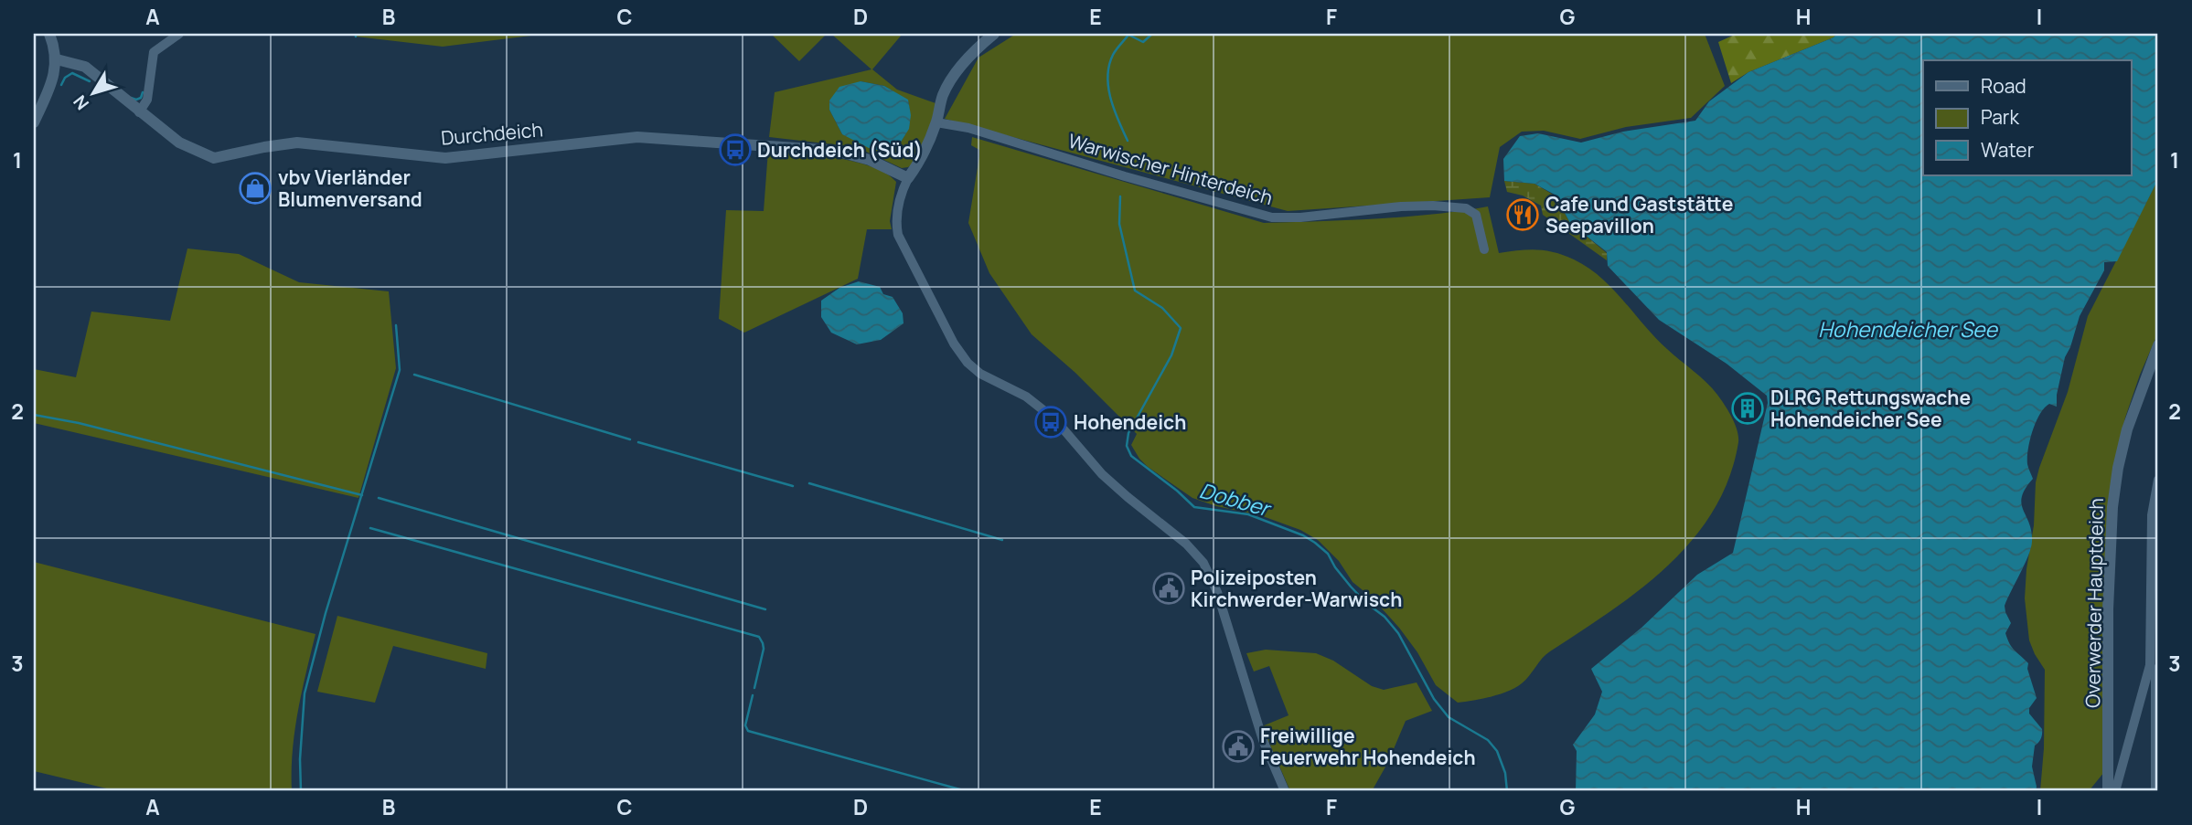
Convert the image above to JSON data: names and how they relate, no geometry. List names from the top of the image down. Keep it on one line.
{"streets":{"street":["Durchdeich","Warwischer Hinterdeich","Overwerder Hauptdeich"]},"water":["Hohendeicher See","Dobber"],"places":{"bus stop":["Durchdeich (Süd)","Hohendeich"],"shop":["vbv Vierländer Blumenversand"],"restaurant":["Cafe und Gaststätte Seepavillon"],"building":["DLRG Rettungswache Hohendeicher See"],"public building":["Polizeiposten Kirchwerder-Warwisch","Freiwillige Feuerwehr Hohendeich"]},"legend":["Road","Park","Water"],"north":"bottom left","grid":{"columns":["A","B","C","D","E","F","G","H","I"],"rows":["1","2","3"]}}
